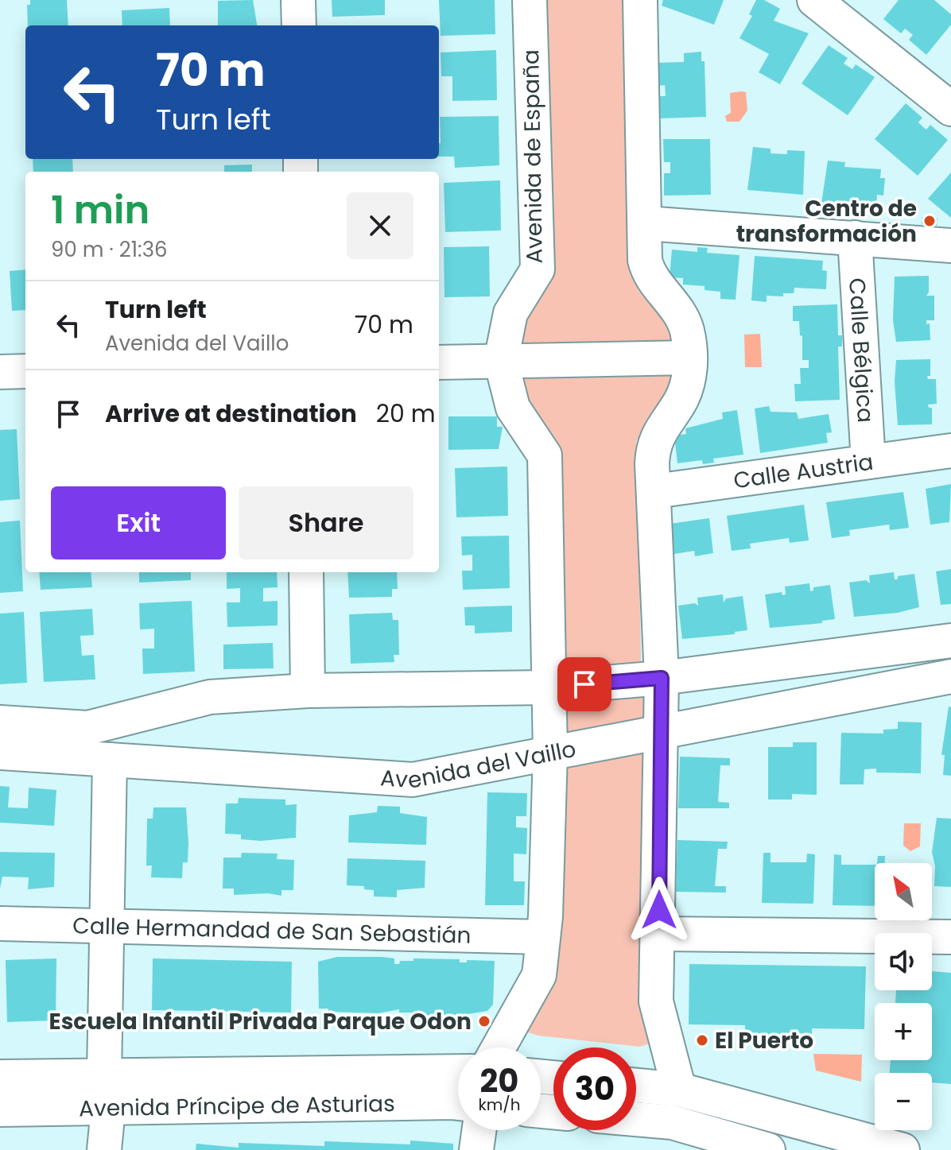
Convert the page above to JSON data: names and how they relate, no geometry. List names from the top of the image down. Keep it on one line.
{"streets":{"street":["Avenida de España","Calle Bélgica","Calle Austria","Avenida del Vaillo","Calle Hermandad de San Sebastián","Avenida Príncipe de Asturias"]},"crossings":[["Avenida de España","Avenida del Vaillo"],["Avenida de España","Calle Hermandad de San Sebastián"],["Calle Bélgica","Calle Austria"]],"places":["Centro de transformación","Escuela Infantil Privada Parque Odon","El Puerto"],"north":"top left","page":{"turn":["70 m","Turn left"],"heading":["1 min","90 m · 21:36"],"list":[{"name":"Turn left","note":"Avenida del Vaillo","value":"70 m"},{"name":"Arrive at destination","value":"20 m"}],"buttons":["Exit","Share"],"map_buttons":["+","−"],"speed":"20 km/h","limit":"30"}}
